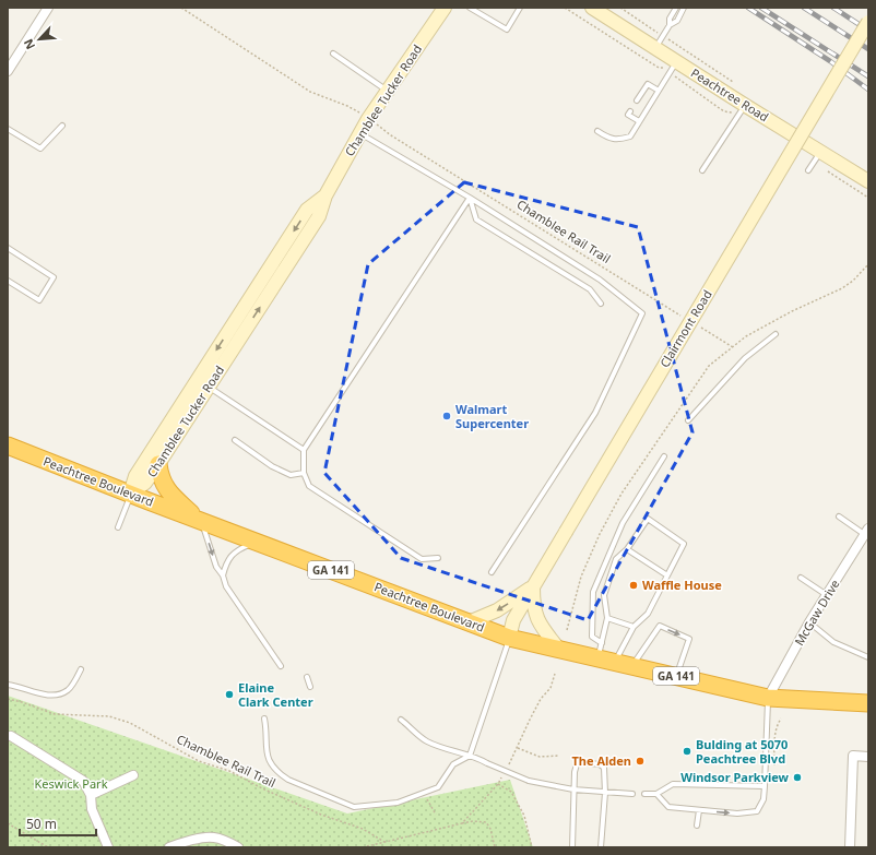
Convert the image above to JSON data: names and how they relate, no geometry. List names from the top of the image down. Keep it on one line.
{"streets":{"highway":["Peachtree Boulevard","GA 141"],"main road":["Peachtree Road","Chamblee Tucker Road","Clairmont Road"],"street":["McGaw Drive"],"path":["Chamblee Rail Trail"]},"crossings":[["Chamblee Tucker Road","Peachtree Boulevard"],["Clairmont Road","Peachtree Boulevard"],["Peachtree Boulevard","McGaw Drive"]],"parks":["Keswick Park"],"places":["Walmart Supercenter","Waffle House","Elaine Clark Center","Bulding at 5070 Peachtree Blvd","The Alden","Windsor Parkview"],"scale_bar":"50 m","north":"bottom left"}
